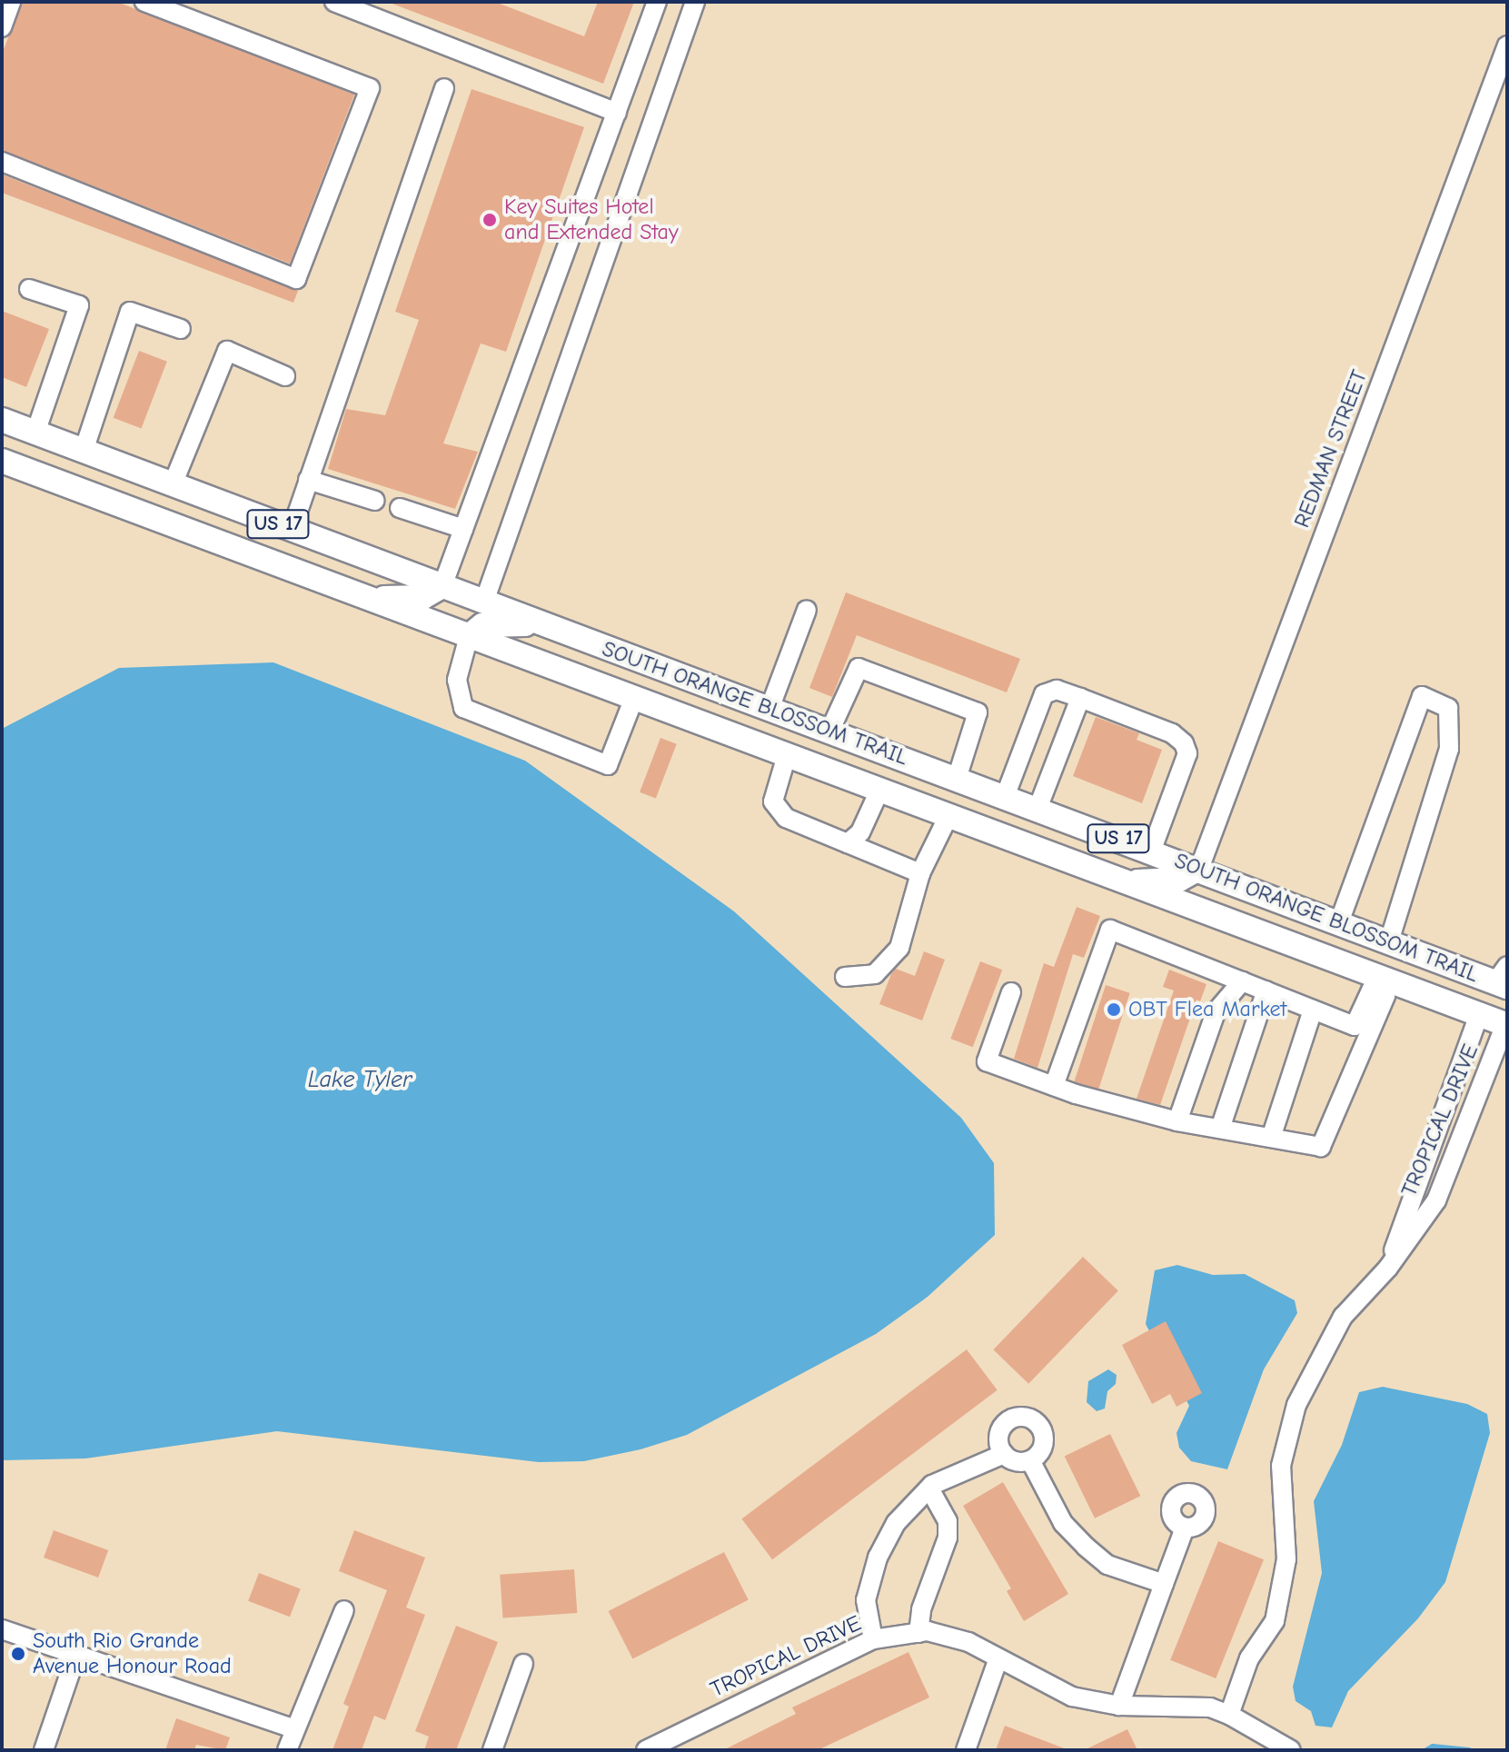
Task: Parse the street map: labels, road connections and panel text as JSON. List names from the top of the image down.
{
  "streets": {
    "main road": ["US 17", "SOUTH ORANGE BLOSSOM TRAIL"],
    "street": ["REDMAN STREET", "TROPICAL DRIVE"]
  },
  "crossings": [
    ["REDMAN STREET", "SOUTH ORANGE BLOSSOM TRAIL"],
    ["SOUTH ORANGE BLOSSOM TRAIL", "TROPICAL DRIVE"]
  ],
  "water": ["Lake Tyler"],
  "places": ["Key Suites Hotel and Extended Stay", "OBT Flea Market", "South Rio Grande Avenue Honour Road"]
}
